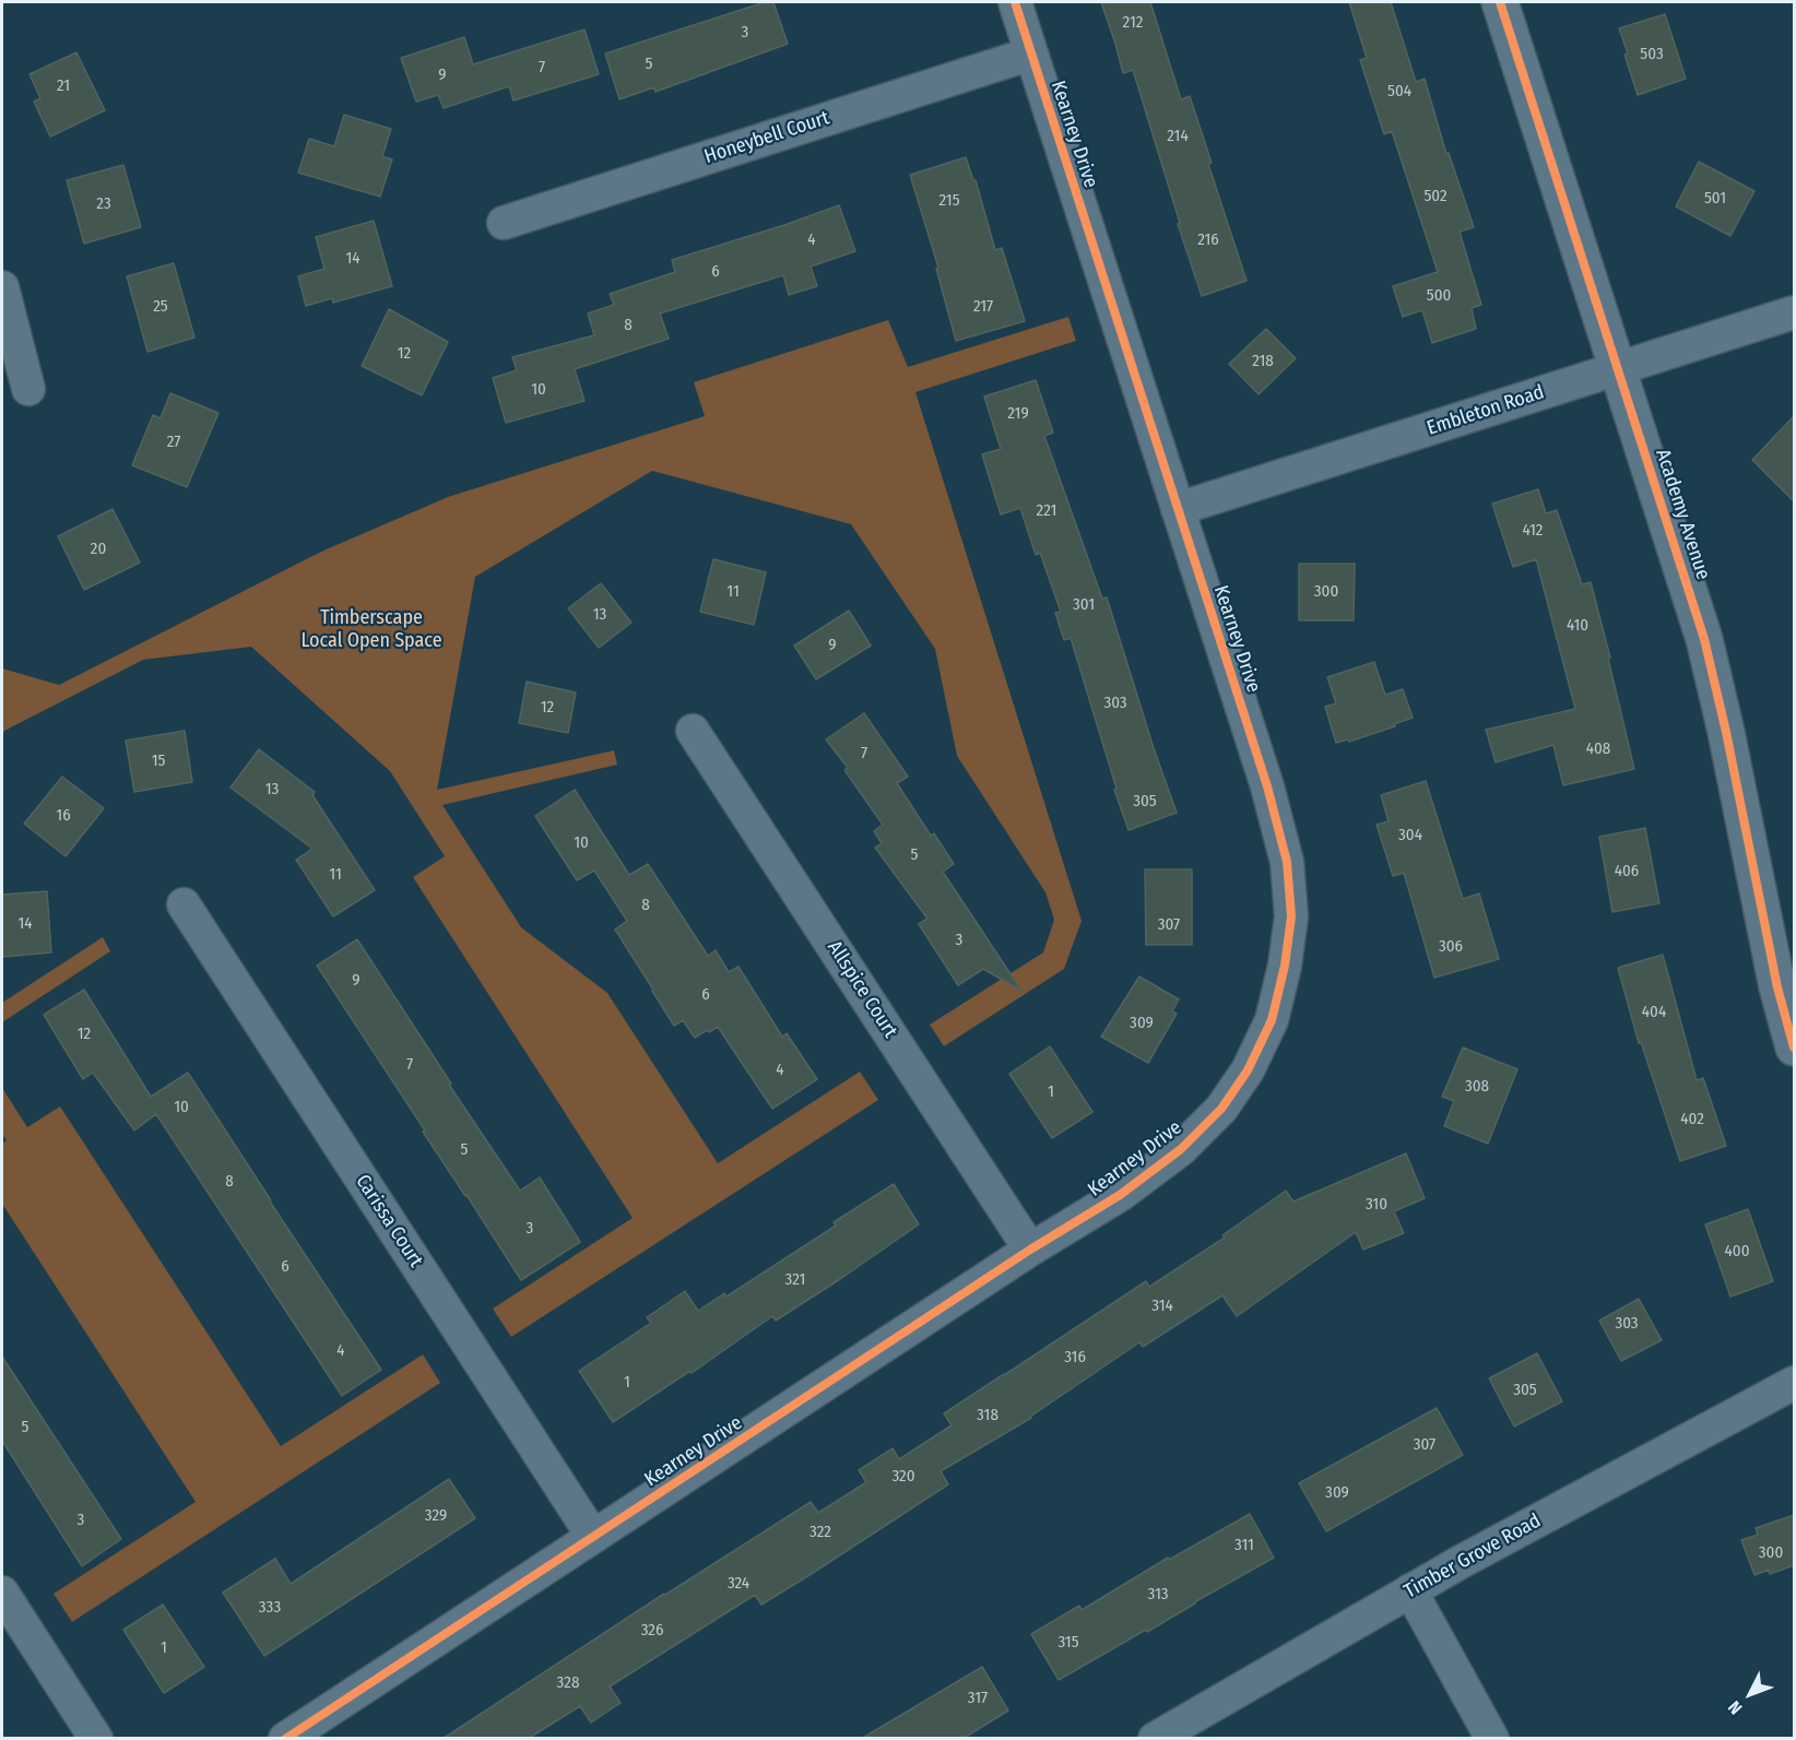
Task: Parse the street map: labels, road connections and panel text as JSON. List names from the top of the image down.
{
  "streets": {
    "street": [
      "Kearney Drive",
      "Honeybell Court",
      "Embleton Road",
      "Academy Avenue",
      "Allspice Court",
      "Carissa Court",
      "Timber Grove Road"
    ]
  },
  "crossings": [
    ["Kearney Drive", "Honeybell Court"],
    ["Kearney Drive", "Embleton Road"],
    ["Kearney Drive", "Allspice Court"],
    ["Kearney Drive", "Carissa Court"],
    ["Embleton Road", "Academy Avenue"]
  ],
  "parks": ["Timberscape Local Open Space"],
  "house_numbers": [
    "212",
    "3",
    "503",
    "5",
    "7",
    "9",
    "21",
    "504",
    "214",
    "502",
    "501",
    "215",
    "23",
    "4",
    "216",
    "14",
    "6",
    "500",
    "25",
    "217",
    "8",
    "12",
    "218",
    "10",
    "219",
    "27",
    "221",
    "412",
    "20",
    "11",
    "300",
    "301",
    "13",
    "410",
    "9",
    "303",
    "12",
    "408",
    "7",
    "15",
    "13",
    "305",
    "16",
    "304",
    "10",
    "5",
    "406",
    "11",
    "8",
    "14",
    "307",
    "3",
    "306",
    "9",
    "6",
    "404",
    "309",
    "12",
    "7",
    "4",
    "308",
    "1",
    "10",
    "402",
    "5",
    "8",
    "310",
    "3",
    "400",
    "6",
    "321",
    "314",
    "303",
    "4",
    "316",
    "1",
    "305",
    "318",
    "5",
    "307",
    "320",
    "309",
    "329",
    "3",
    "322",
    "311",
    "300",
    "324",
    "313",
    "333",
    "326",
    "315",
    "1",
    "328",
    "317"
  ],
  "north": "bottom left"
}
